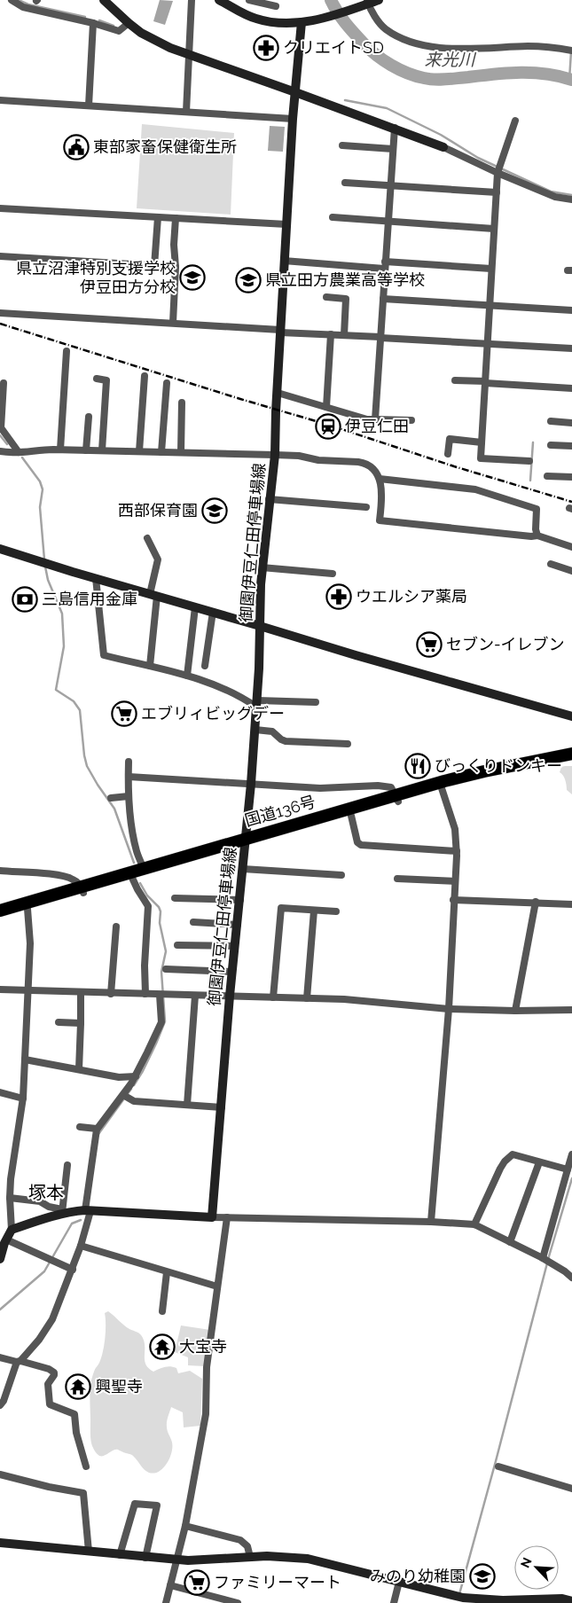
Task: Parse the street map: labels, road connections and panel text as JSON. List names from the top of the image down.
{
  "streets": {
    "highway": ["国道136号"],
    "street": ["御園伊豆仁田停車場線"]
  },
  "crossings": [
    ["御園伊豆仁田停車場線", "国道136号"]
  ],
  "districts": ["塚本"],
  "water": ["来光川"],
  "places": {
    "pharmacy": ["クリエイトSD", "ウエルシア薬局"],
    "public building": ["東部家畜保健衛生所"],
    "school or university": [
      "県立沼津特別支援学校 伊豆田方分校",
      "県立田方農業高等学校",
      "西部保育園",
      "みのり幼稚園"
    ],
    "station": ["伊豆仁田"],
    "bank": ["三島信用金庫"],
    "supermarket": ["セブン-イレブン", "エブリィビッグデー", "ファミリーマート"],
    "restaurant": ["びっくりドンキー"],
    "temple": ["大宝寺", "興聖寺"]
  },
  "north": "top left"
}
